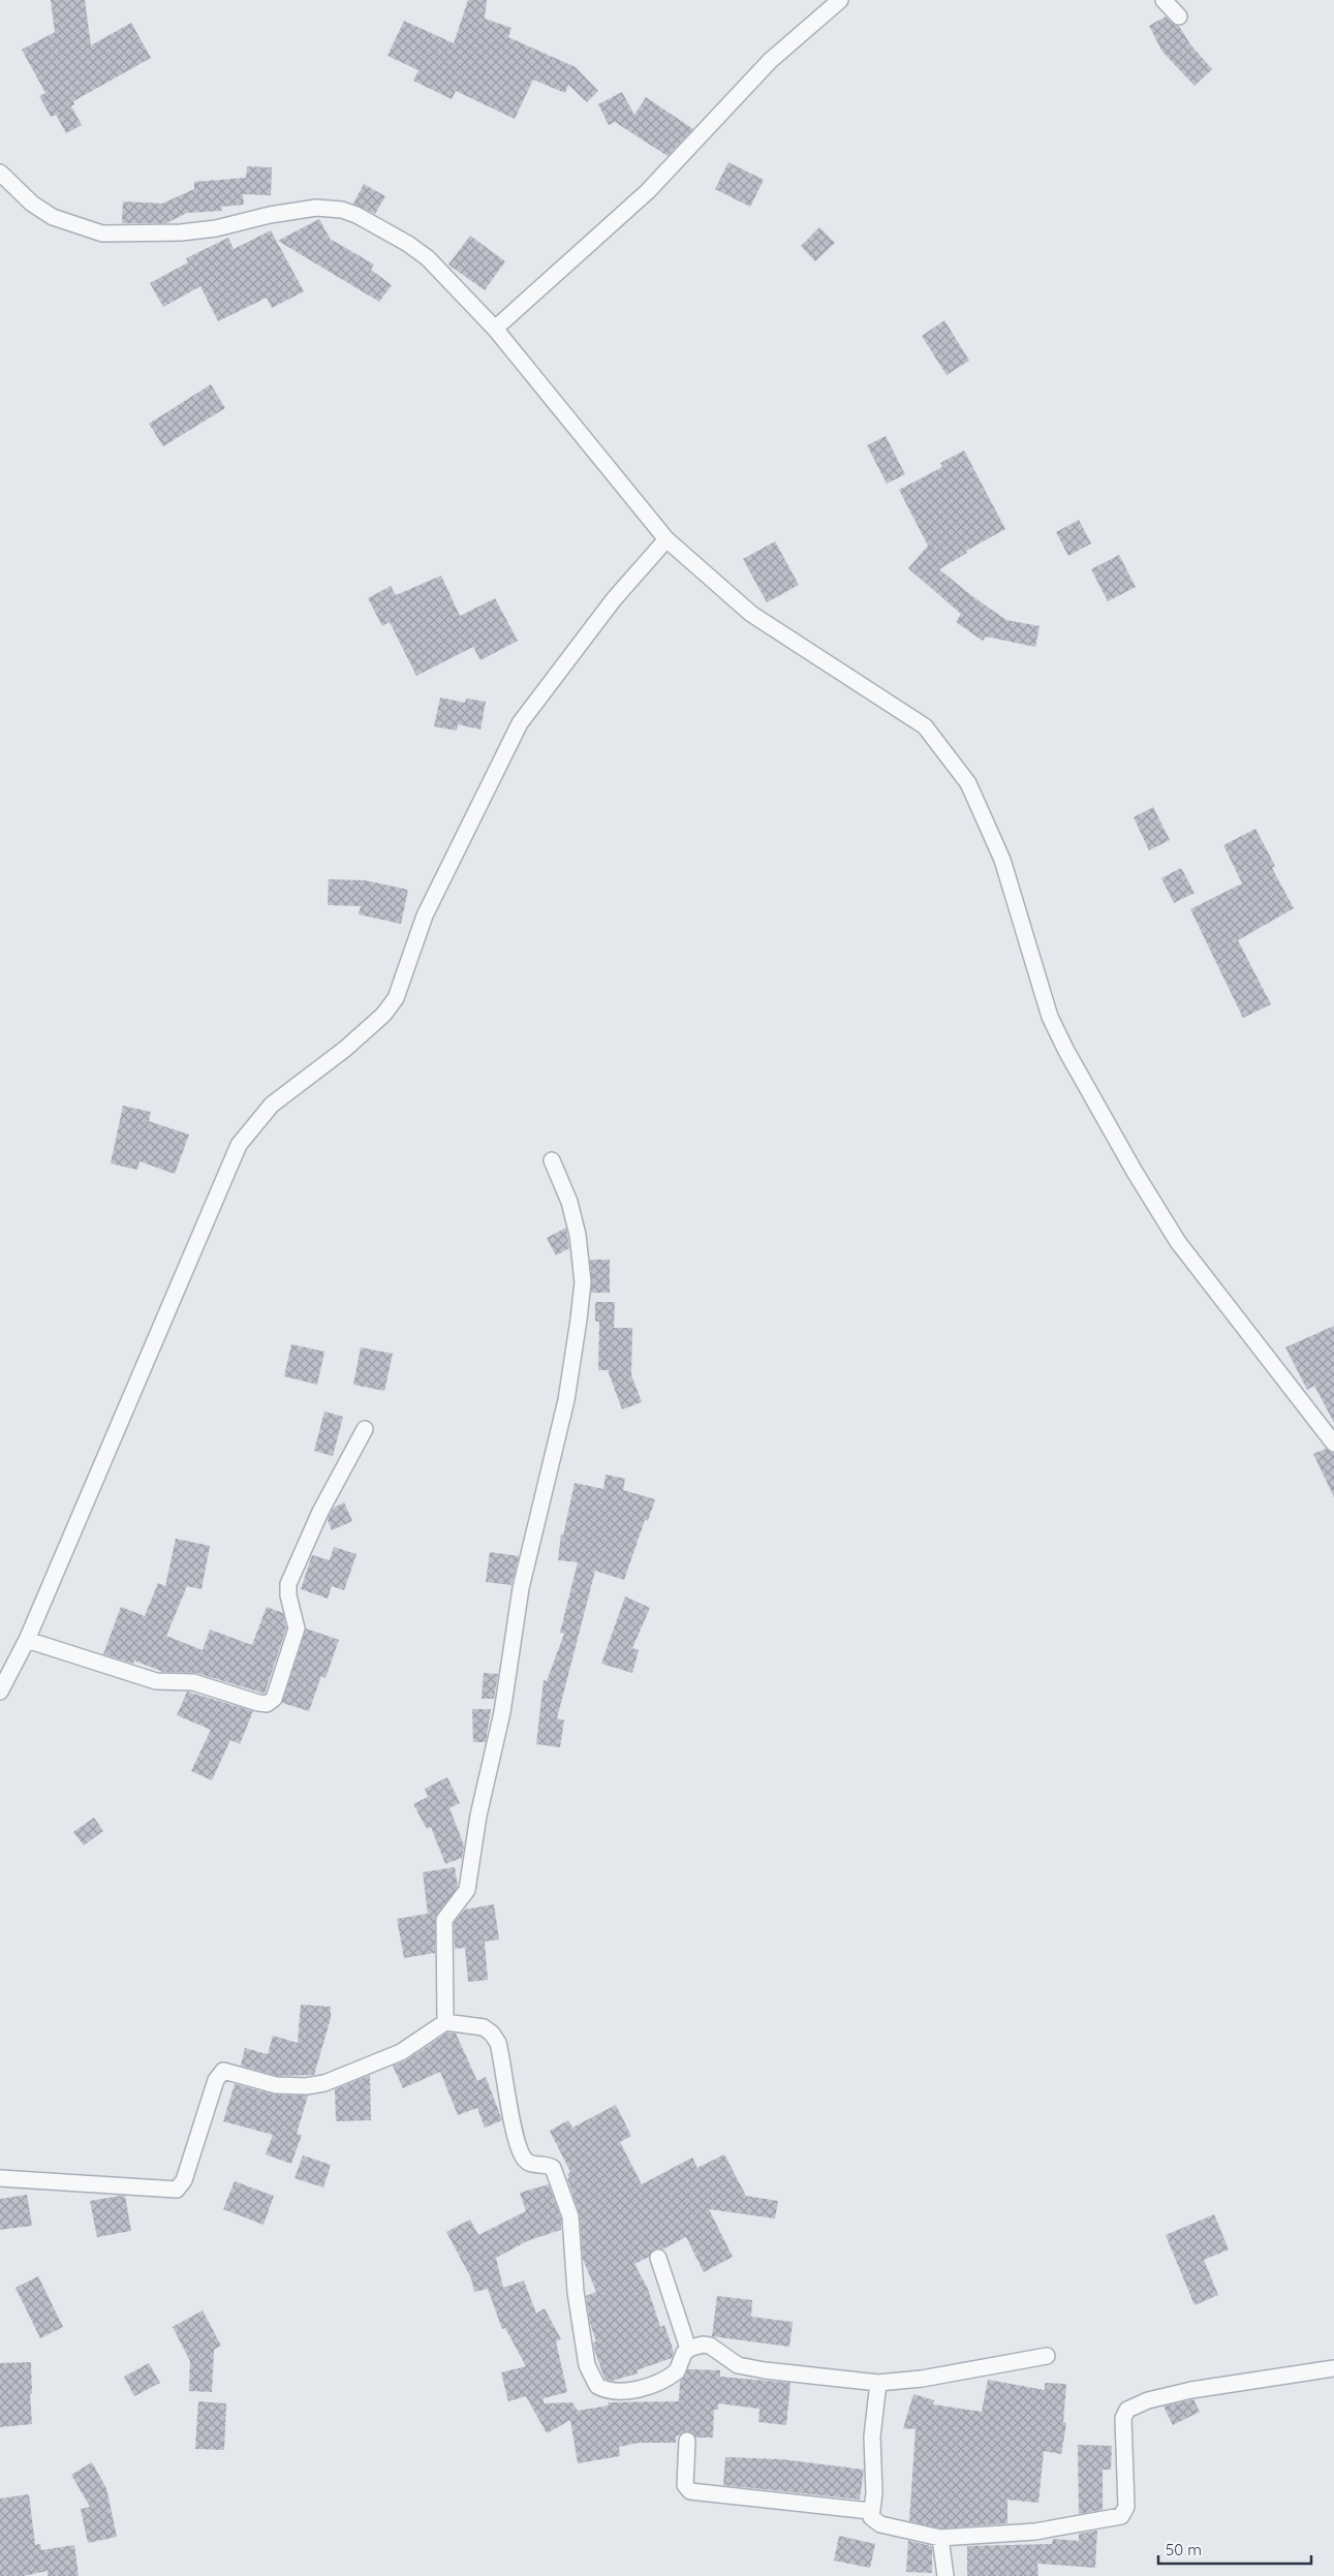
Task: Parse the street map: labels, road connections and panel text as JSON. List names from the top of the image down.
{
  "scale_bar": "50 m"
}
